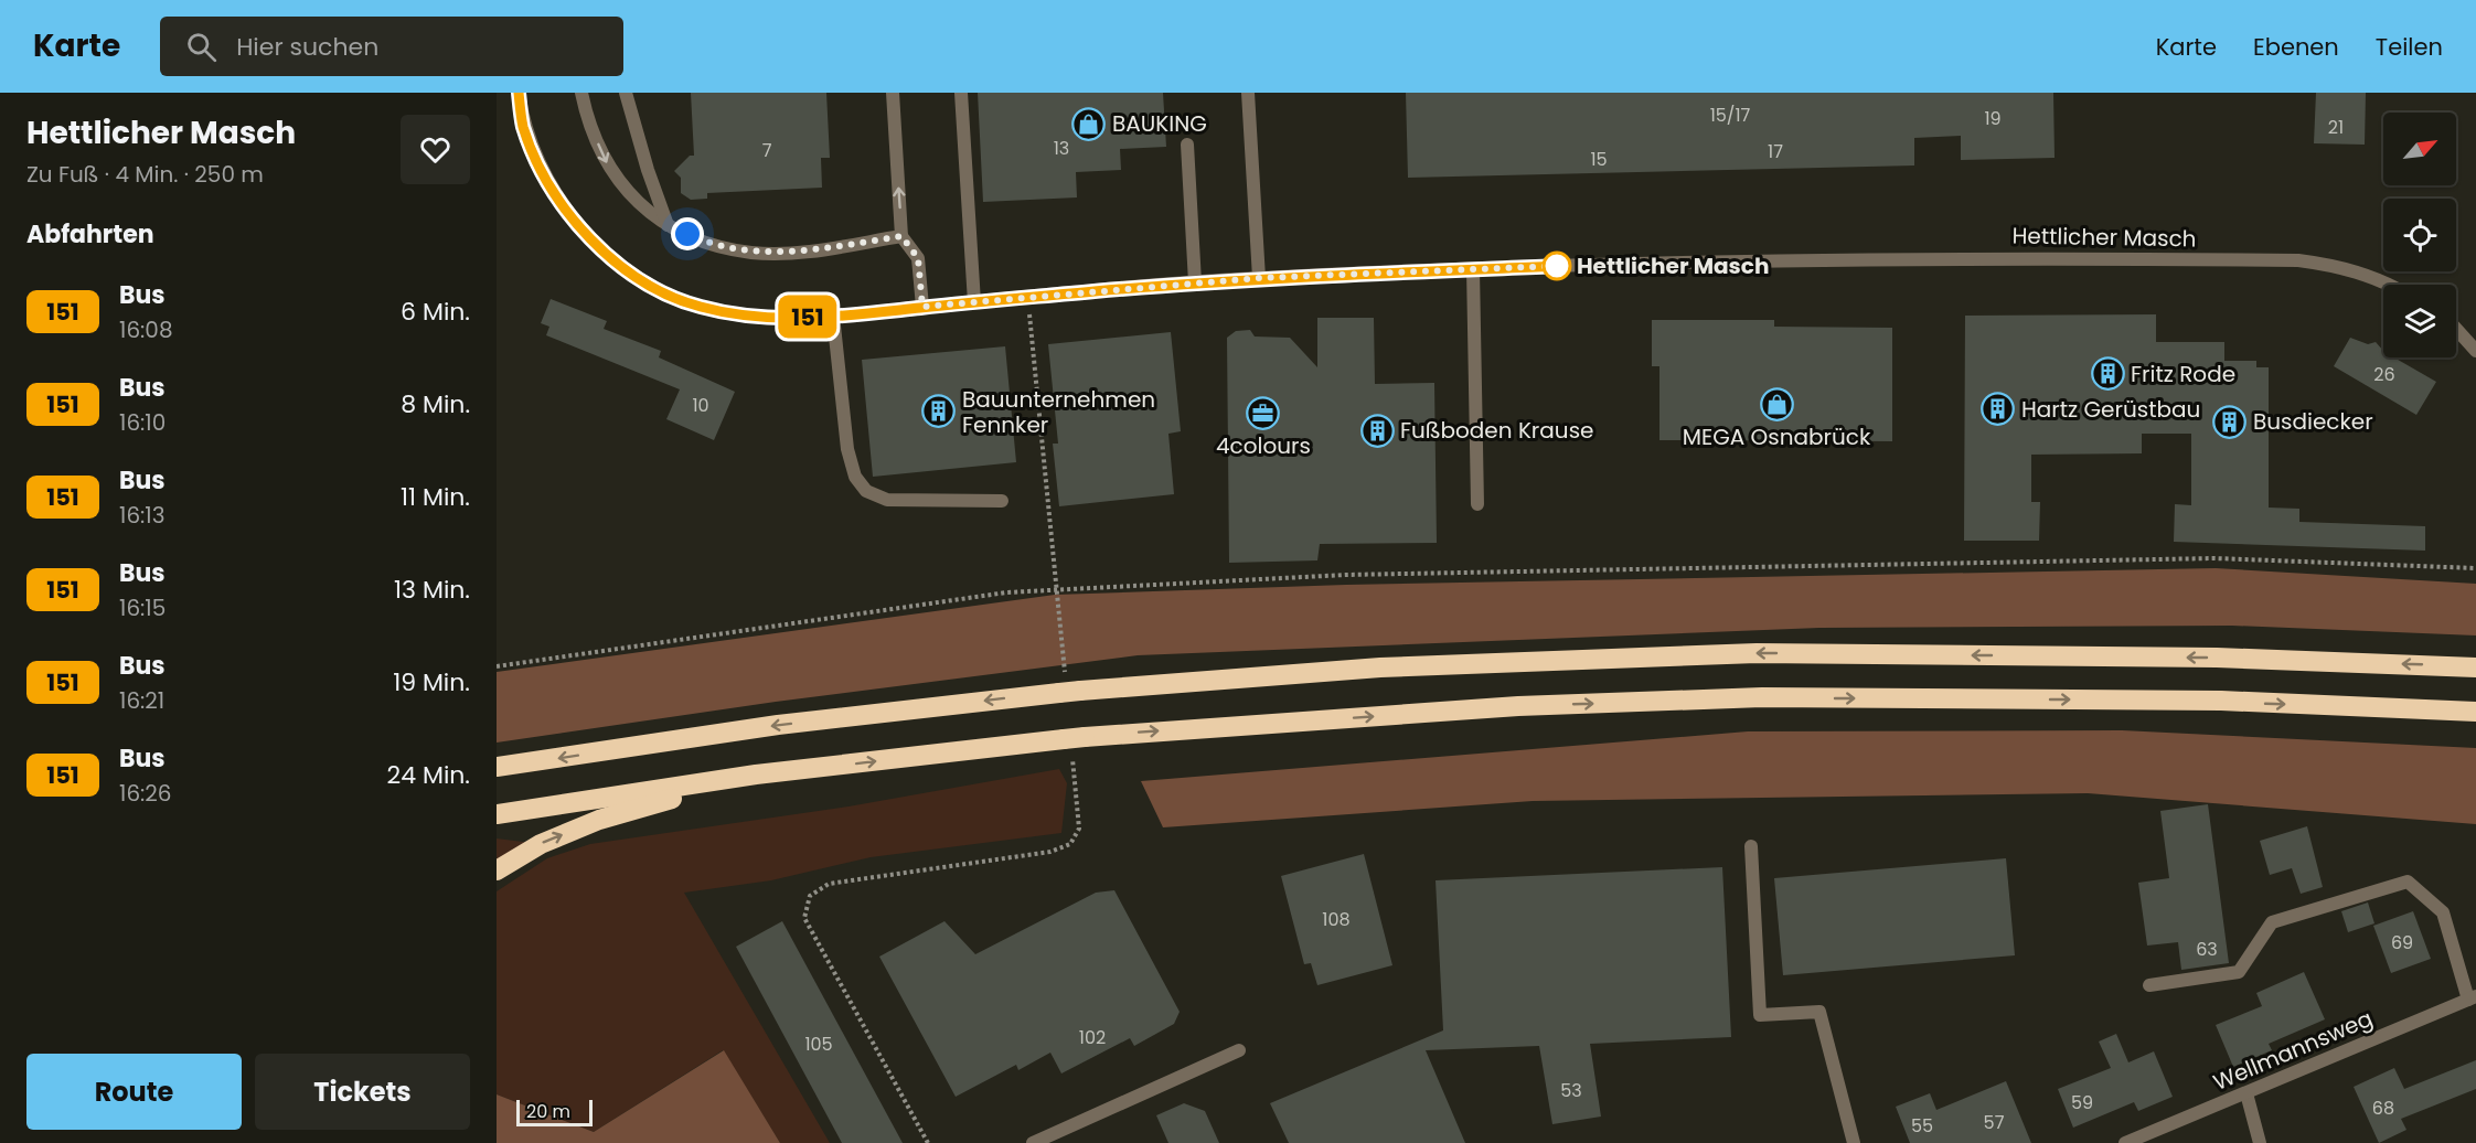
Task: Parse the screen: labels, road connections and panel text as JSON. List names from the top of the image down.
{
  "streets": {
    "street": ["Hettlicher Masch", "Wellmannsweg"]
  },
  "places": {
    "shop": ["BAUKING", "MEGA Osnabrück"],
    "other": ["Hettlicher Masch"],
    "building": [
      "Fritz Rode",
      "Hartz Gerüstbau",
      "Bauunternehmen Fennker",
      "Busdiecker",
      "Fußboden Krause"
    ],
    "office": ["4colours"]
  },
  "lines": ["bus line 151"],
  "house_numbers": [
    "15/17",
    "19",
    "21",
    "13",
    "7",
    "17",
    "15",
    "26",
    "10",
    "108",
    "69",
    "63",
    "102",
    "105",
    "53",
    "59",
    "68",
    "57",
    "55"
  ],
  "scale_bar": "20 m",
  "north": "top right",
  "page": {
    "header": "Karte",
    "search": "Hier suchen",
    "nav": ["Karte", "Ebenen", "Teilen"],
    "heading": [
      ["Hettlicher Masch", "Zu Fuß · 4 Min. · 250 m"],
      "Abfahrten"
    ],
    "on_map": "151",
    "list": [
      {
        "mark": "151",
        "name": "Bus",
        "note": "16:08",
        "value": "6 Min."
      },
      {
        "mark": "151",
        "name": "Bus",
        "note": "16:10",
        "value": "8 Min."
      },
      {
        "mark": "151",
        "name": "Bus",
        "note": "16:13",
        "value": "11 Min."
      },
      {
        "mark": "151",
        "name": "Bus",
        "note": "16:15",
        "value": "13 Min."
      },
      {
        "mark": "151",
        "name": "Bus",
        "note": "16:21",
        "value": "19 Min."
      },
      {
        "mark": "151",
        "name": "Bus",
        "note": "16:26",
        "value": "24 Min."
      }
    ],
    "buttons": ["Route", "Tickets"],
    "scale": "20 m"
  }
}
